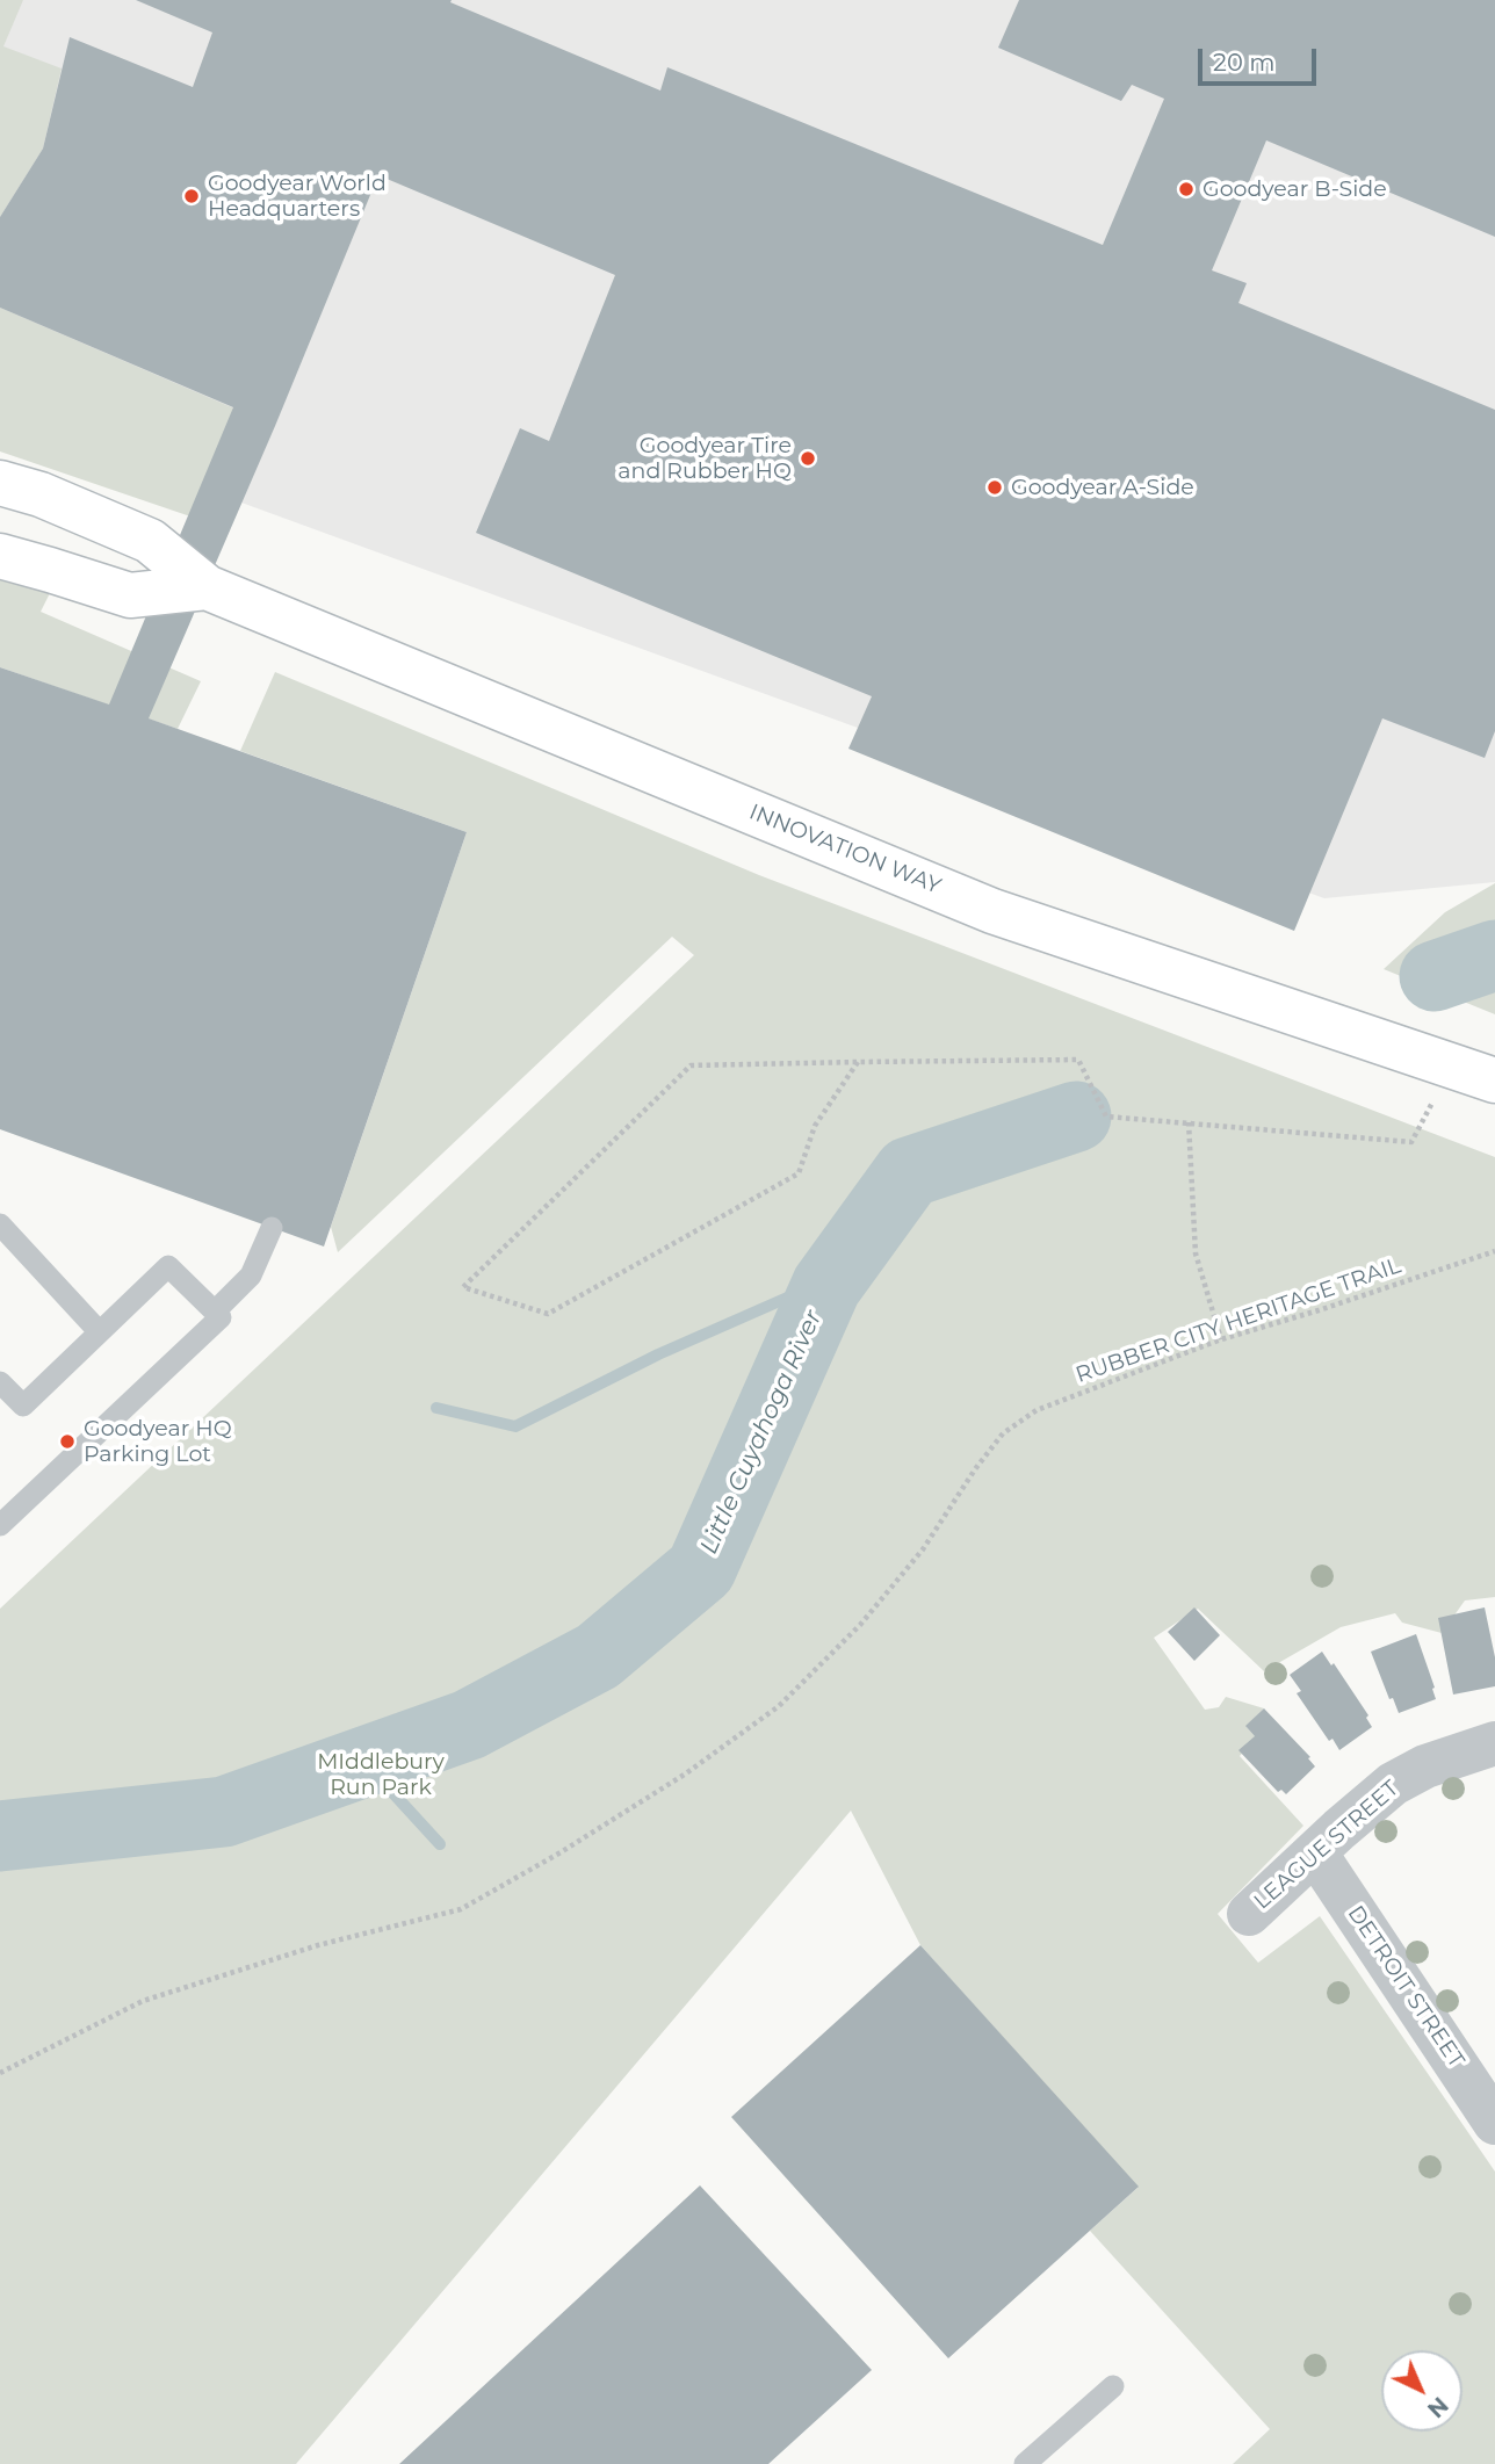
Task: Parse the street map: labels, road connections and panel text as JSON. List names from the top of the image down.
{
  "streets": {
    "main road": ["INNOVATION WAY"],
    "street": ["LEAGUE STREET", "DETROIT STREET"],
    "path": ["RUBBER CITY HERITAGE TRAIL"]
  },
  "crossings": [
    ["LEAGUE STREET", "DETROIT STREET"]
  ],
  "water": ["Little Cuyahoga River"],
  "parks": ["MIddlebury Run Park"],
  "places": [
    "Goodyear B-Side",
    "Goodyear World Headquarters",
    "Goodyear Tire and Rubber HQ",
    "Goodyear A-Side",
    "Goodyear HQ Parking Lot"
  ],
  "scale_bar": "20 m",
  "north": "bottom right"
}
